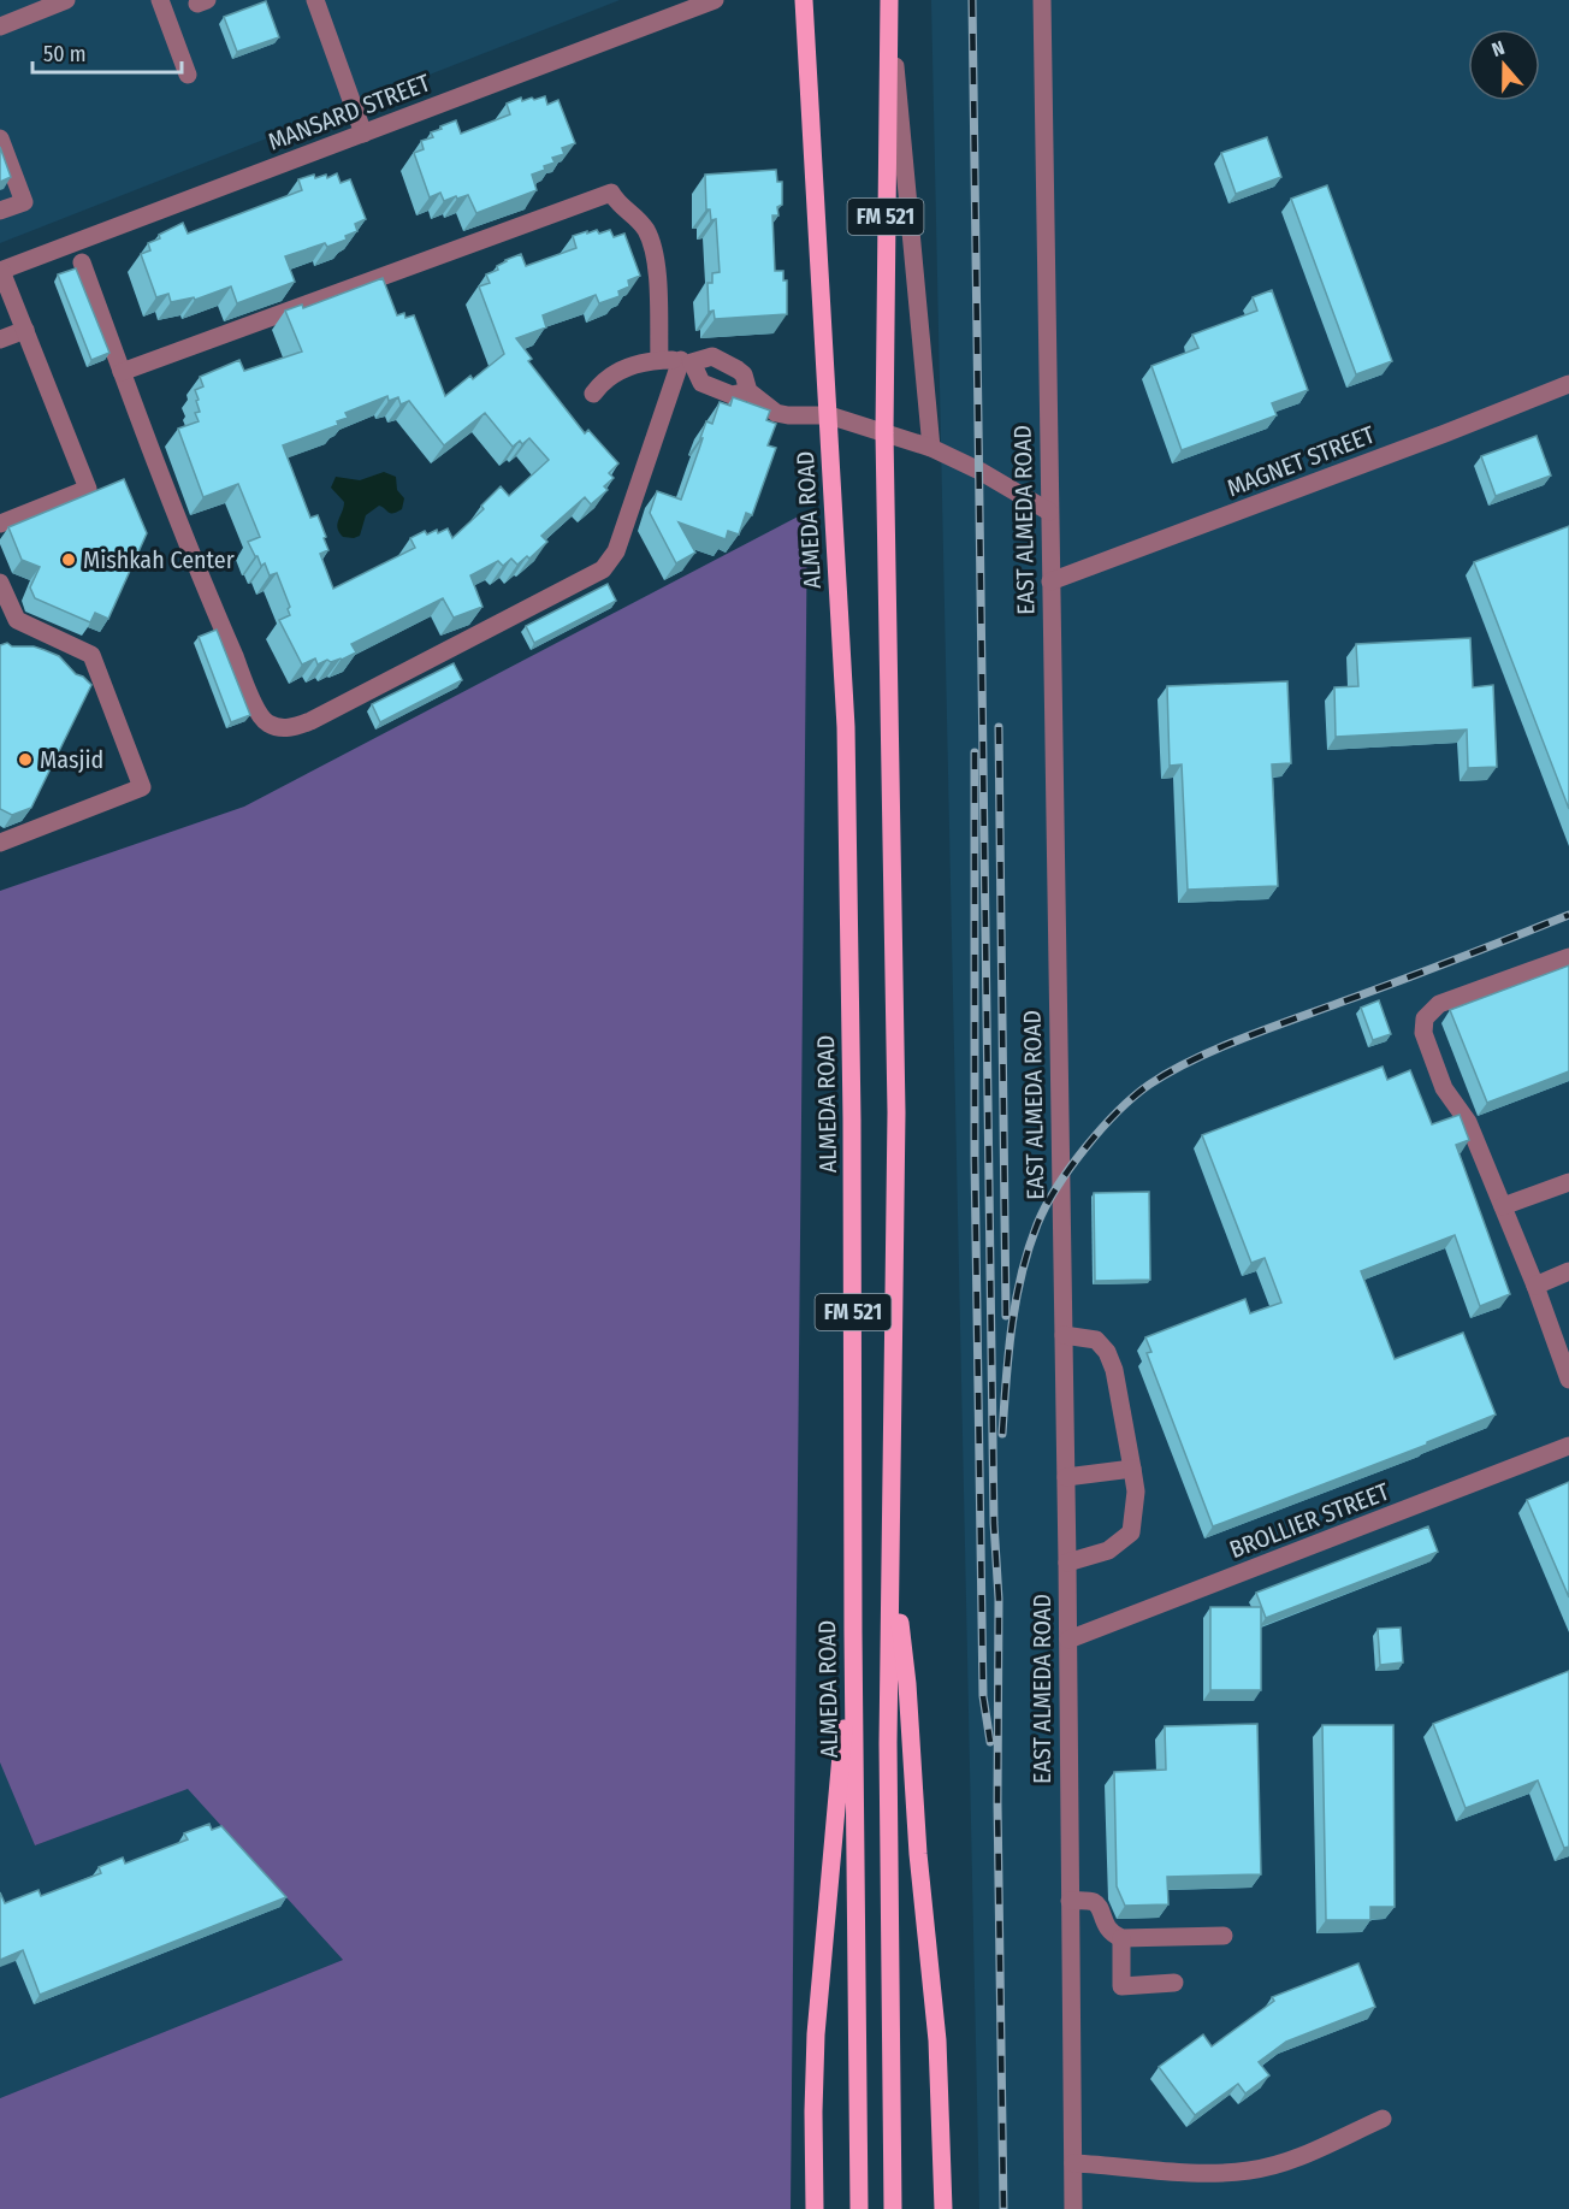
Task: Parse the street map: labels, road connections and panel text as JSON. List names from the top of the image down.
{
  "streets": {
    "main road": ["FM 521", "ALMEDA ROAD"],
    "street": [
      "MANSARD STREET",
      "MAGNET STREET",
      "EAST ALMEDA ROAD",
      "BROLLIER STREET"
    ]
  },
  "crossings": [
    ["MAGNET STREET", "EAST ALMEDA ROAD"],
    ["EAST ALMEDA ROAD", "BROLLIER STREET"]
  ],
  "places": ["Mishkah Center", "Masjid"],
  "scale_bar": "50 m",
  "north": "top"
}
